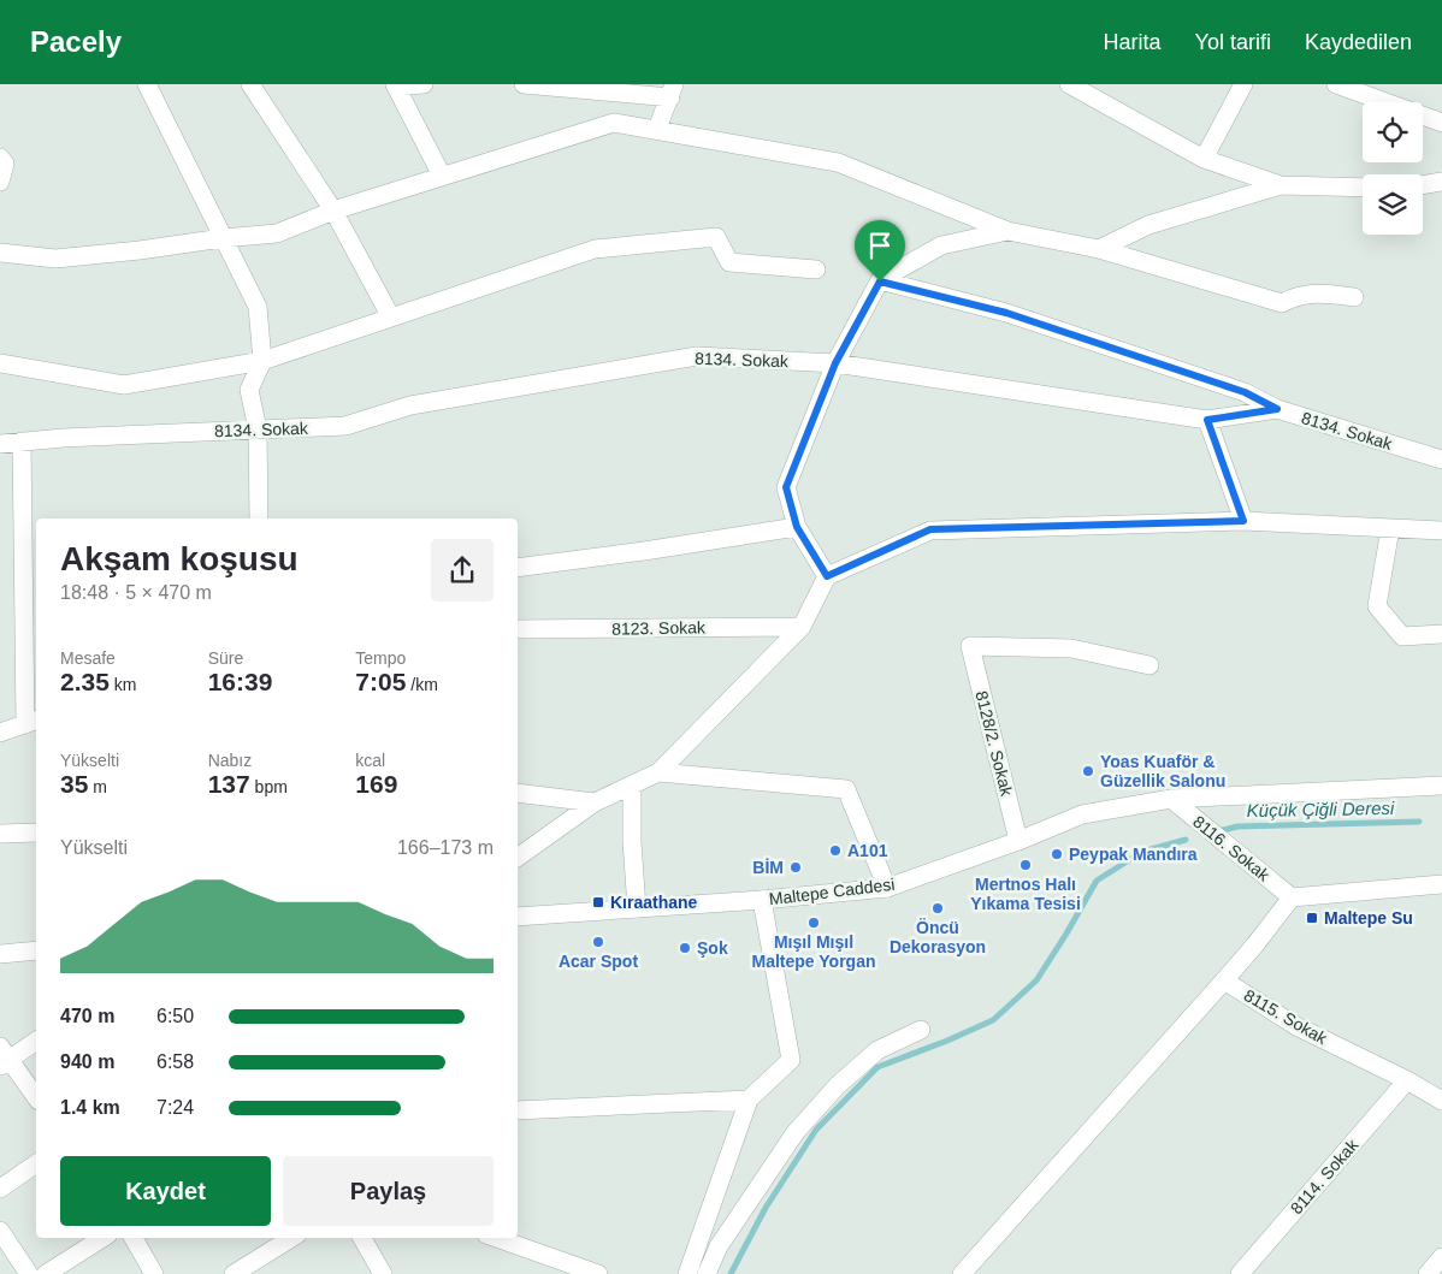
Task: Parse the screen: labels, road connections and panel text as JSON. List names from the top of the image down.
{
  "streets": {
    "street": [
      "8134. Sokak",
      "8123. Sokak",
      "8128/2. Sokak",
      "8116. Sokak",
      "Maltepe Caddesi",
      "8115. Sokak",
      "8114. Sokak"
    ]
  },
  "crossings": [
    ["8128/2. Sokak", "Maltepe Caddesi"],
    ["8116. Sokak", "Maltepe Caddesi"],
    ["8116. Sokak", "8115. Sokak"],
    ["8115. Sokak", "8114. Sokak"]
  ],
  "water": ["Küçük Çiğli Deresi"],
  "places": {
    "other": [
      "Yoas Kuaför & Güzellik Salonu",
      "A101",
      "Peypak Mandıra",
      "Mertnos Halı Yıkama Tesisi",
      "BİM",
      "Öncü Dekorasyon",
      "Mışıl Mışıl Maltepe Yorgan",
      "Acar Spot",
      "Şok"
    ],
    "transit": ["Kıraathane", "Maltepe Su"]
  },
  "page": {
    "header": "Pacely",
    "nav": ["Harita", "Yol tarifi", "Kaydedilen"],
    "heading": ["Akşam koşusu", "18:48 · 5 × 470 m"],
    "stats": [
      ["Mesafe", "2.35 km"],
      ["Süre", "16:39"],
      ["Tempo", "7:05 /km"],
      ["Yükselti", "35 m"],
      ["Nabız", "137 bpm"],
      ["kcal", "169"]
    ],
    "chart": ["Yükselti", "166–173 m"],
    "list": [
      {
        "name": "470 m",
        "note": "6:50"
      },
      {
        "name": "940 m",
        "note": "6:58"
      },
      {
        "name": "1.4 km",
        "note": "7:24"
      }
    ],
    "buttons": ["Kaydet", "Paylaş"]
  }
}
